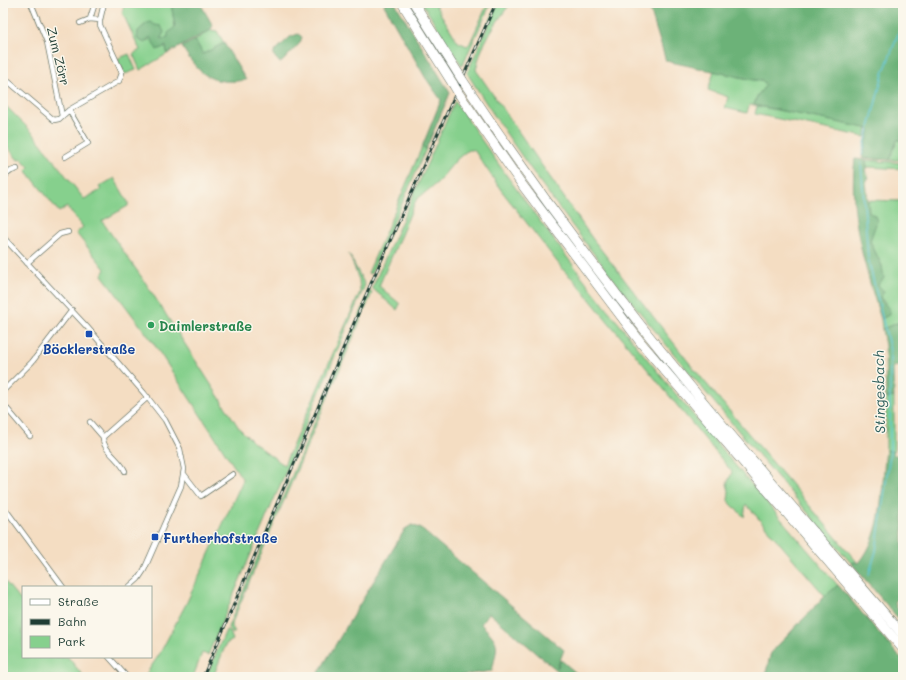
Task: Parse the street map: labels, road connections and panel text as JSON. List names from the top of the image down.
{
  "streets": {
    "street": ["Zum Zörr"]
  },
  "water": ["Stingesbach"],
  "places": {
    "other": ["Daimlerstraße"],
    "transit": ["Böcklerstraße", "Furtherhofstraße"]
  },
  "legend": ["Straße", "Bahn", "Park"]
}
